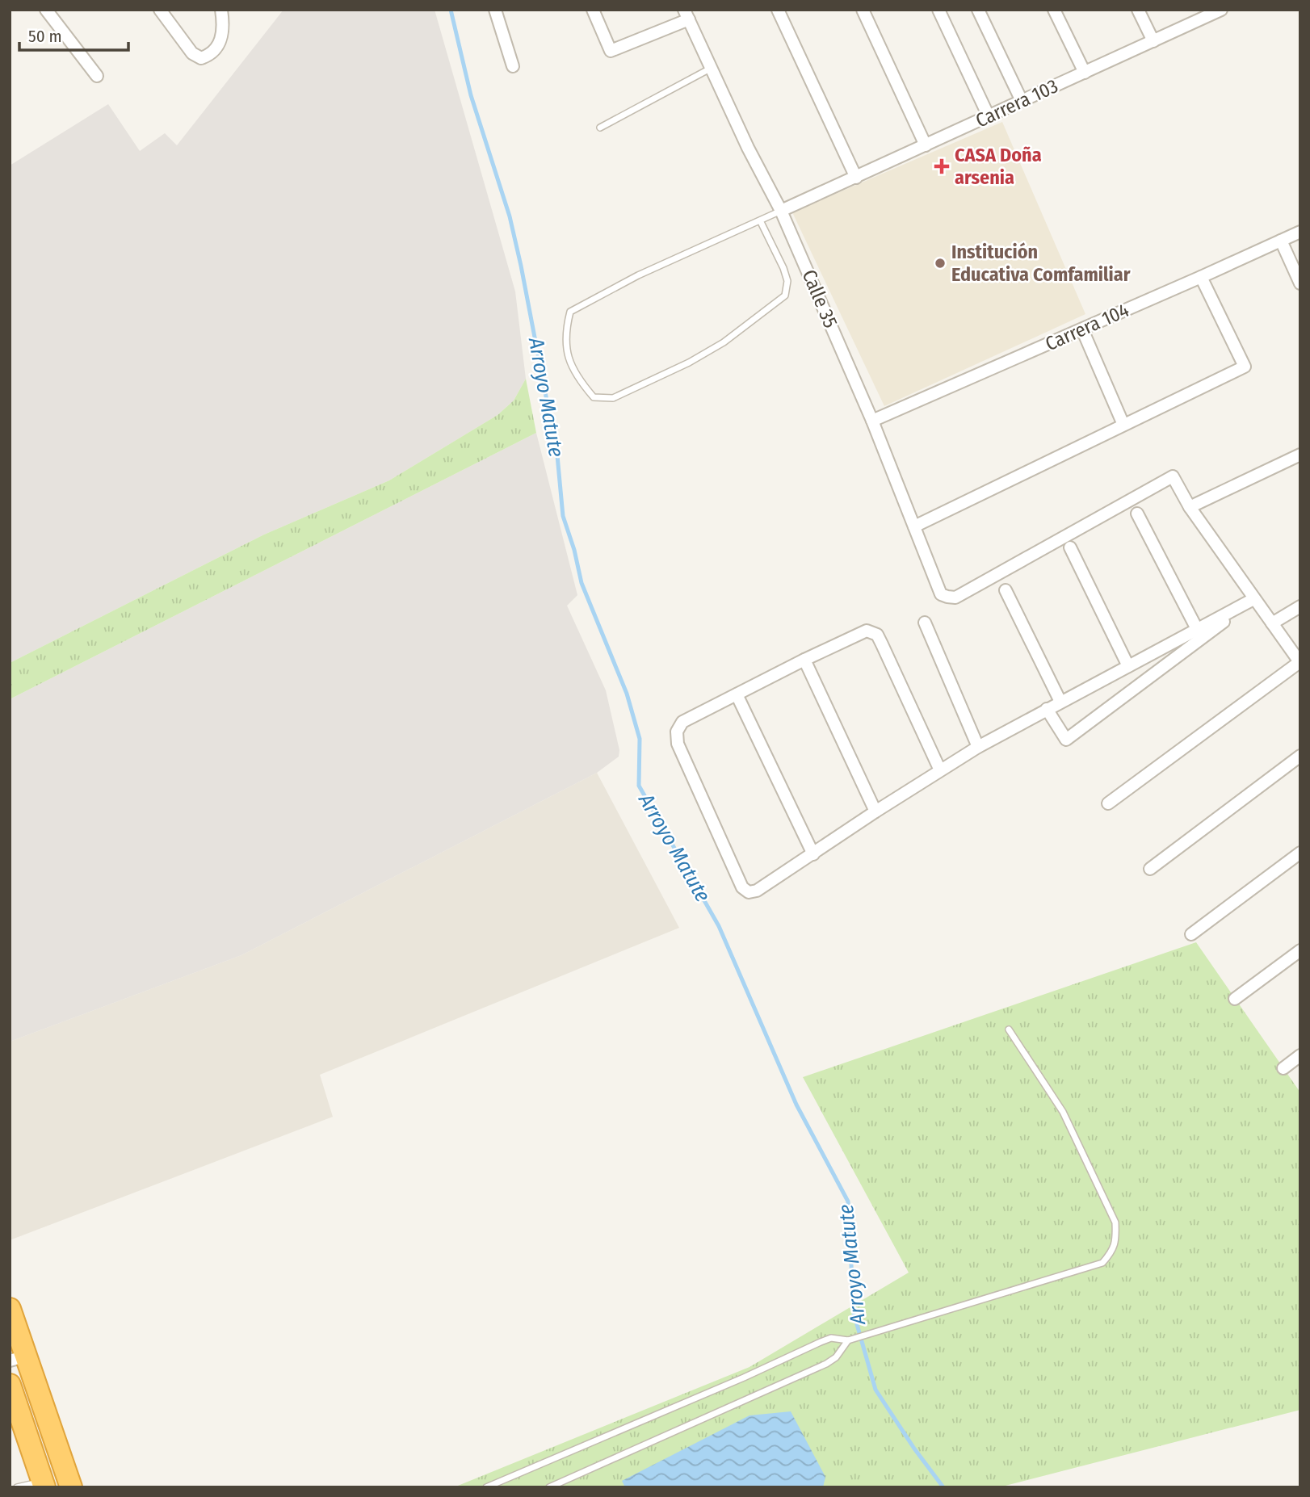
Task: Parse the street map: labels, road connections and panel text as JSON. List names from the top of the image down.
{
  "streets": {
    "street": ["Carrera 103", "Calle 35", "Carrera 104"]
  },
  "crossings": [
    ["Carrera 103", "Calle 35"],
    ["Calle 35", "Carrera 104"]
  ],
  "water": ["Arroyo Matute"],
  "places": {
    "health": ["CASA Doña arsenia"],
    "other": ["Institución Educativa Comfamiliar"]
  },
  "scale_bar": "50 m"
}
